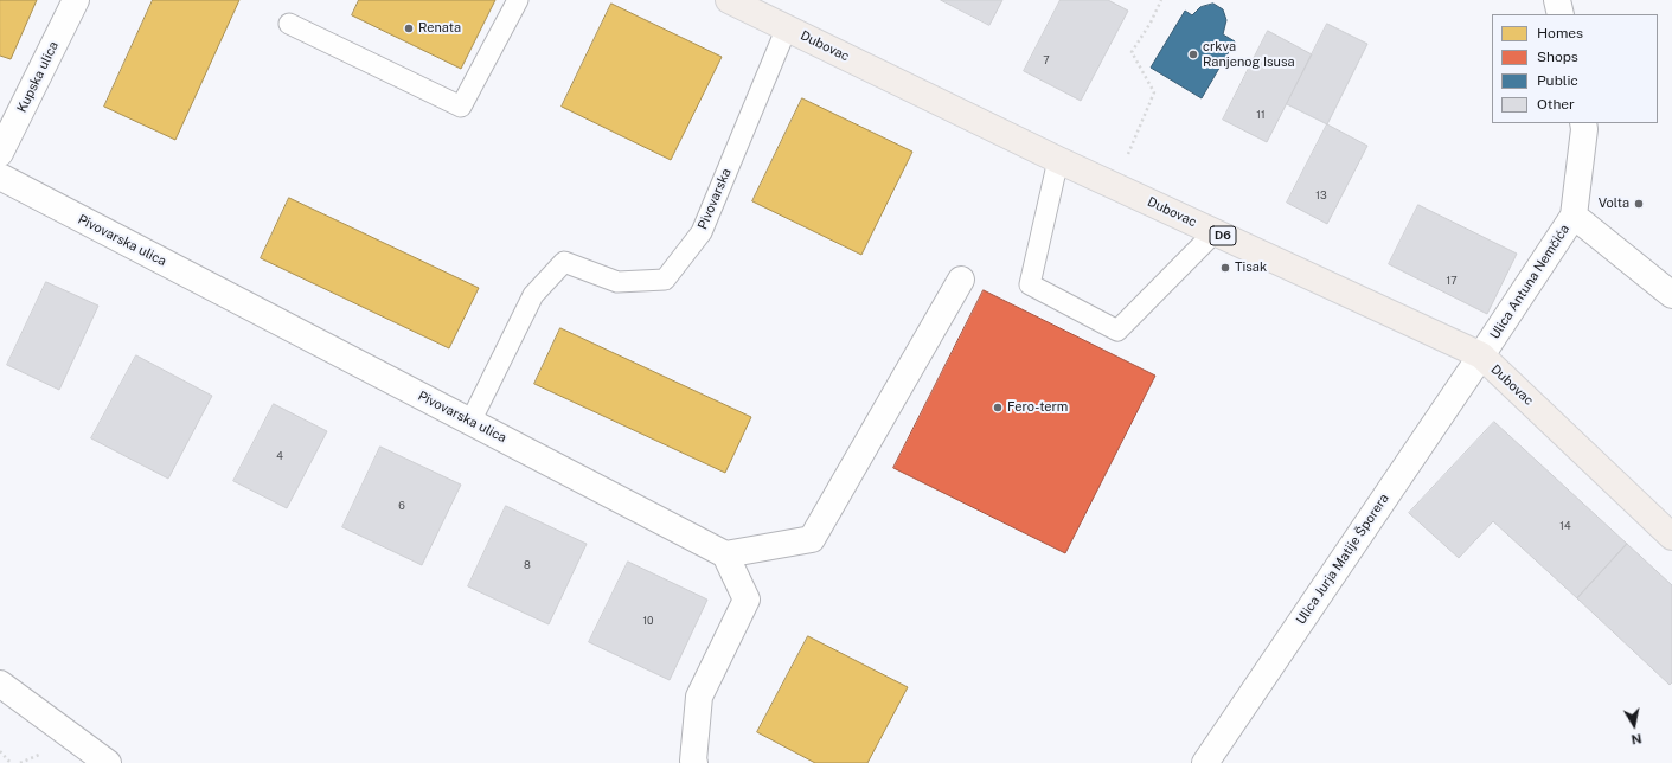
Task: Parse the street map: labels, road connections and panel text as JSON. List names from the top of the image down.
{
  "streets": {
    "main road": ["Dubovac", "D6"],
    "street": [
      "Kupska ulica",
      "Pivovarska ulica",
      "Ulica Antuna Nemčića",
      "Ulica Jurja Matije Šporera"
    ],
    "lane": ["Pivovarska"]
  },
  "crossings": [
    ["Dubovac", "Pivovarska"],
    ["Dubovac", "Ulica Antuna Nemčića"],
    ["Dubovac", "Ulica Jurja Matije Šporera"],
    ["Pivovarska", "Pivovarska ulica"],
    ["Ulica Antuna Nemčića", "Ulica Jurja Matije Šporera"]
  ],
  "places": [
    "Renata",
    "crkva Ranjenog Isusa",
    "Volta",
    "Tisak",
    "Fero-term"
  ],
  "house_numbers": [
    "7",
    "11",
    "13",
    "17",
    "4",
    "6",
    "14",
    "8",
    "10"
  ],
  "legend": [
    "Homes",
    "Shops",
    "Public",
    "Other"
  ],
  "north": "bottom"
}
